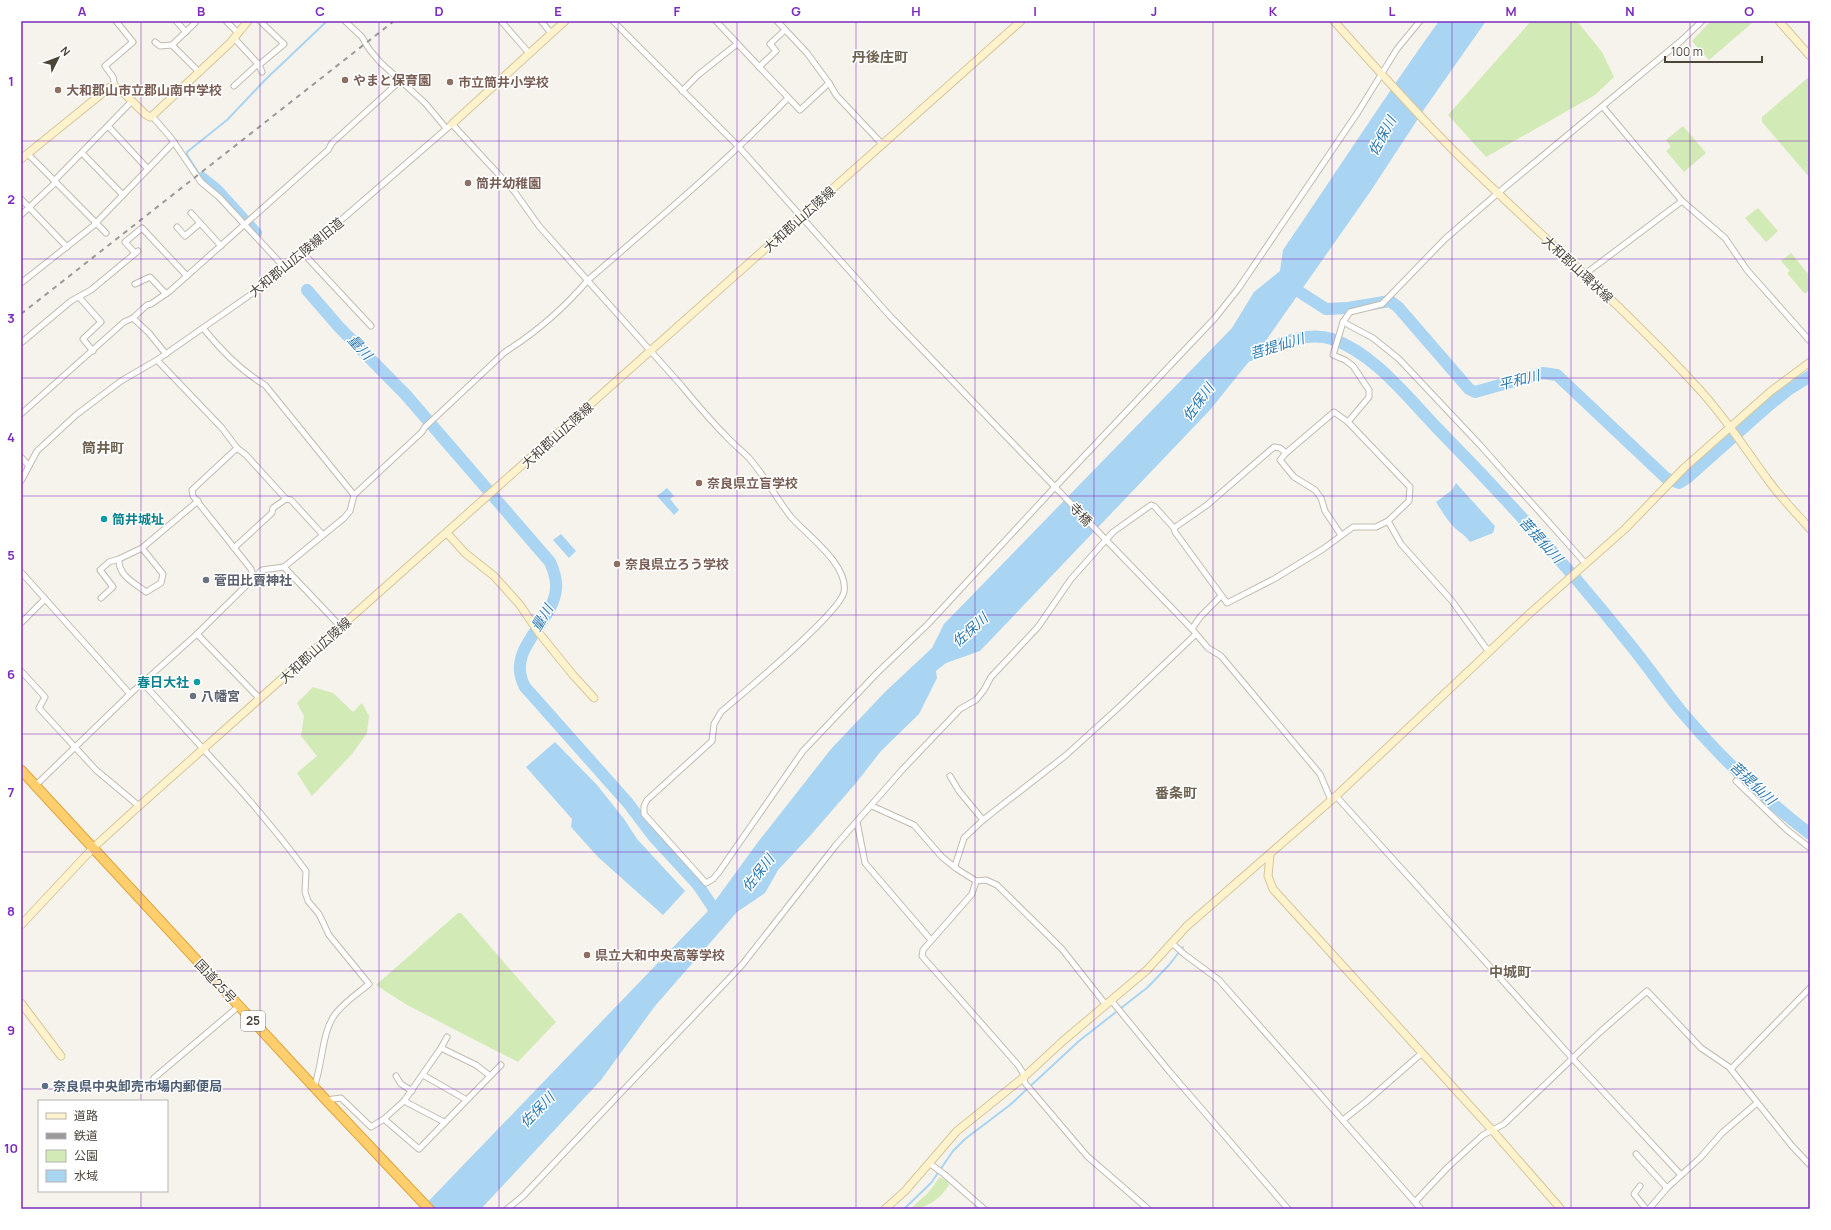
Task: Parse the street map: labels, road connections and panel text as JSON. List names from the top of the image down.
{
  "streets": {
    "highway": ["国道25号", "25"],
    "street": [
      "大和郡山広陵線",
      "大和郡山広陵線旧道",
      "大和郡山環状線",
      "寺橋"
    ]
  },
  "crossings": [
    ["大和郡山広陵線", "寺橋"],
    ["大和郡山広陵線", "国道25号"]
  ],
  "districts": [
    "丹後庄町",
    "筒井町",
    "番条町",
    "中城町"
  ],
  "water": [
    "佐保川",
    "菩提仙川",
    "量川",
    "平和川"
  ],
  "places": [
    "やまと保育園",
    "市立筒井小学校",
    "大和郡山市立郡山南中学校",
    "筒井幼稚園",
    "奈良県立盲学校",
    "筒井城址",
    "奈良県立ろう学校",
    "菅田比賣神社",
    "春日大社",
    "八幡宮",
    "県立大和中央高等学校",
    "奈良県中央卸売市場内郵便局"
  ],
  "legend": [
    "道路",
    "鉄道",
    "公園",
    "水域"
  ],
  "scale_bar": "100 m",
  "north": "top right",
  "grid": {
    "columns": [
      "A",
      "B",
      "C",
      "D",
      "E",
      "F",
      "G",
      "H",
      "I",
      "J",
      "K",
      "L",
      "M",
      "N",
      "O"
    ],
    "rows": [
      "1",
      "2",
      "3",
      "4",
      "5",
      "6",
      "7",
      "8",
      "9",
      "10"
    ]
  }
}
